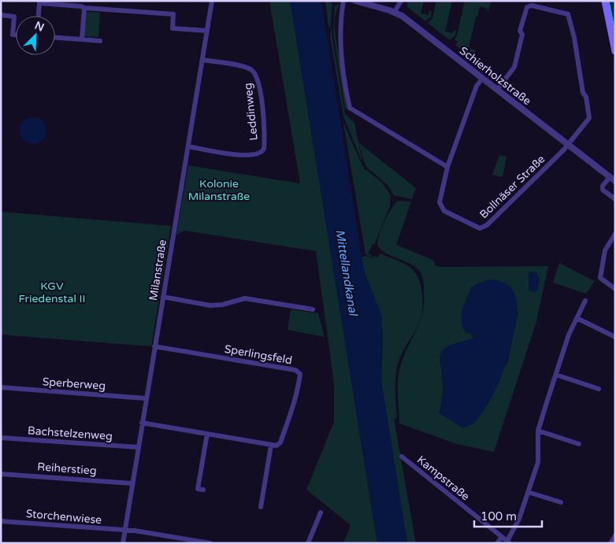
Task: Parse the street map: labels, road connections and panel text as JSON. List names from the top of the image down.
{
  "streets": {
    "street": [
      "Schierholzstraße",
      "Leddinweg",
      "Bollnäser Straße",
      "Milanstraße",
      "Sperlingsfeld",
      "Sperberweg",
      "Bachstelzenweg",
      "Reiherstieg",
      "Kampstraße",
      "Storchenwiese"
    ]
  },
  "crossings": [
    ["Schierholzstraße", "Bollnäser Straße"],
    ["Leddinweg", "Milanstraße"],
    ["Milanstraße", "Sperlingsfeld"],
    ["Milanstraße", "Sperberweg"],
    ["Milanstraße", "Bachstelzenweg"],
    ["Milanstraße", "Reiherstieg"],
    ["Milanstraße", "Storchenwiese"]
  ],
  "water": ["Mittellandkanal"],
  "parks": ["Kolonie Milanstraße", "KGV Friedenstal II"],
  "scale_bar": "100 m",
  "north": "top right"
}
